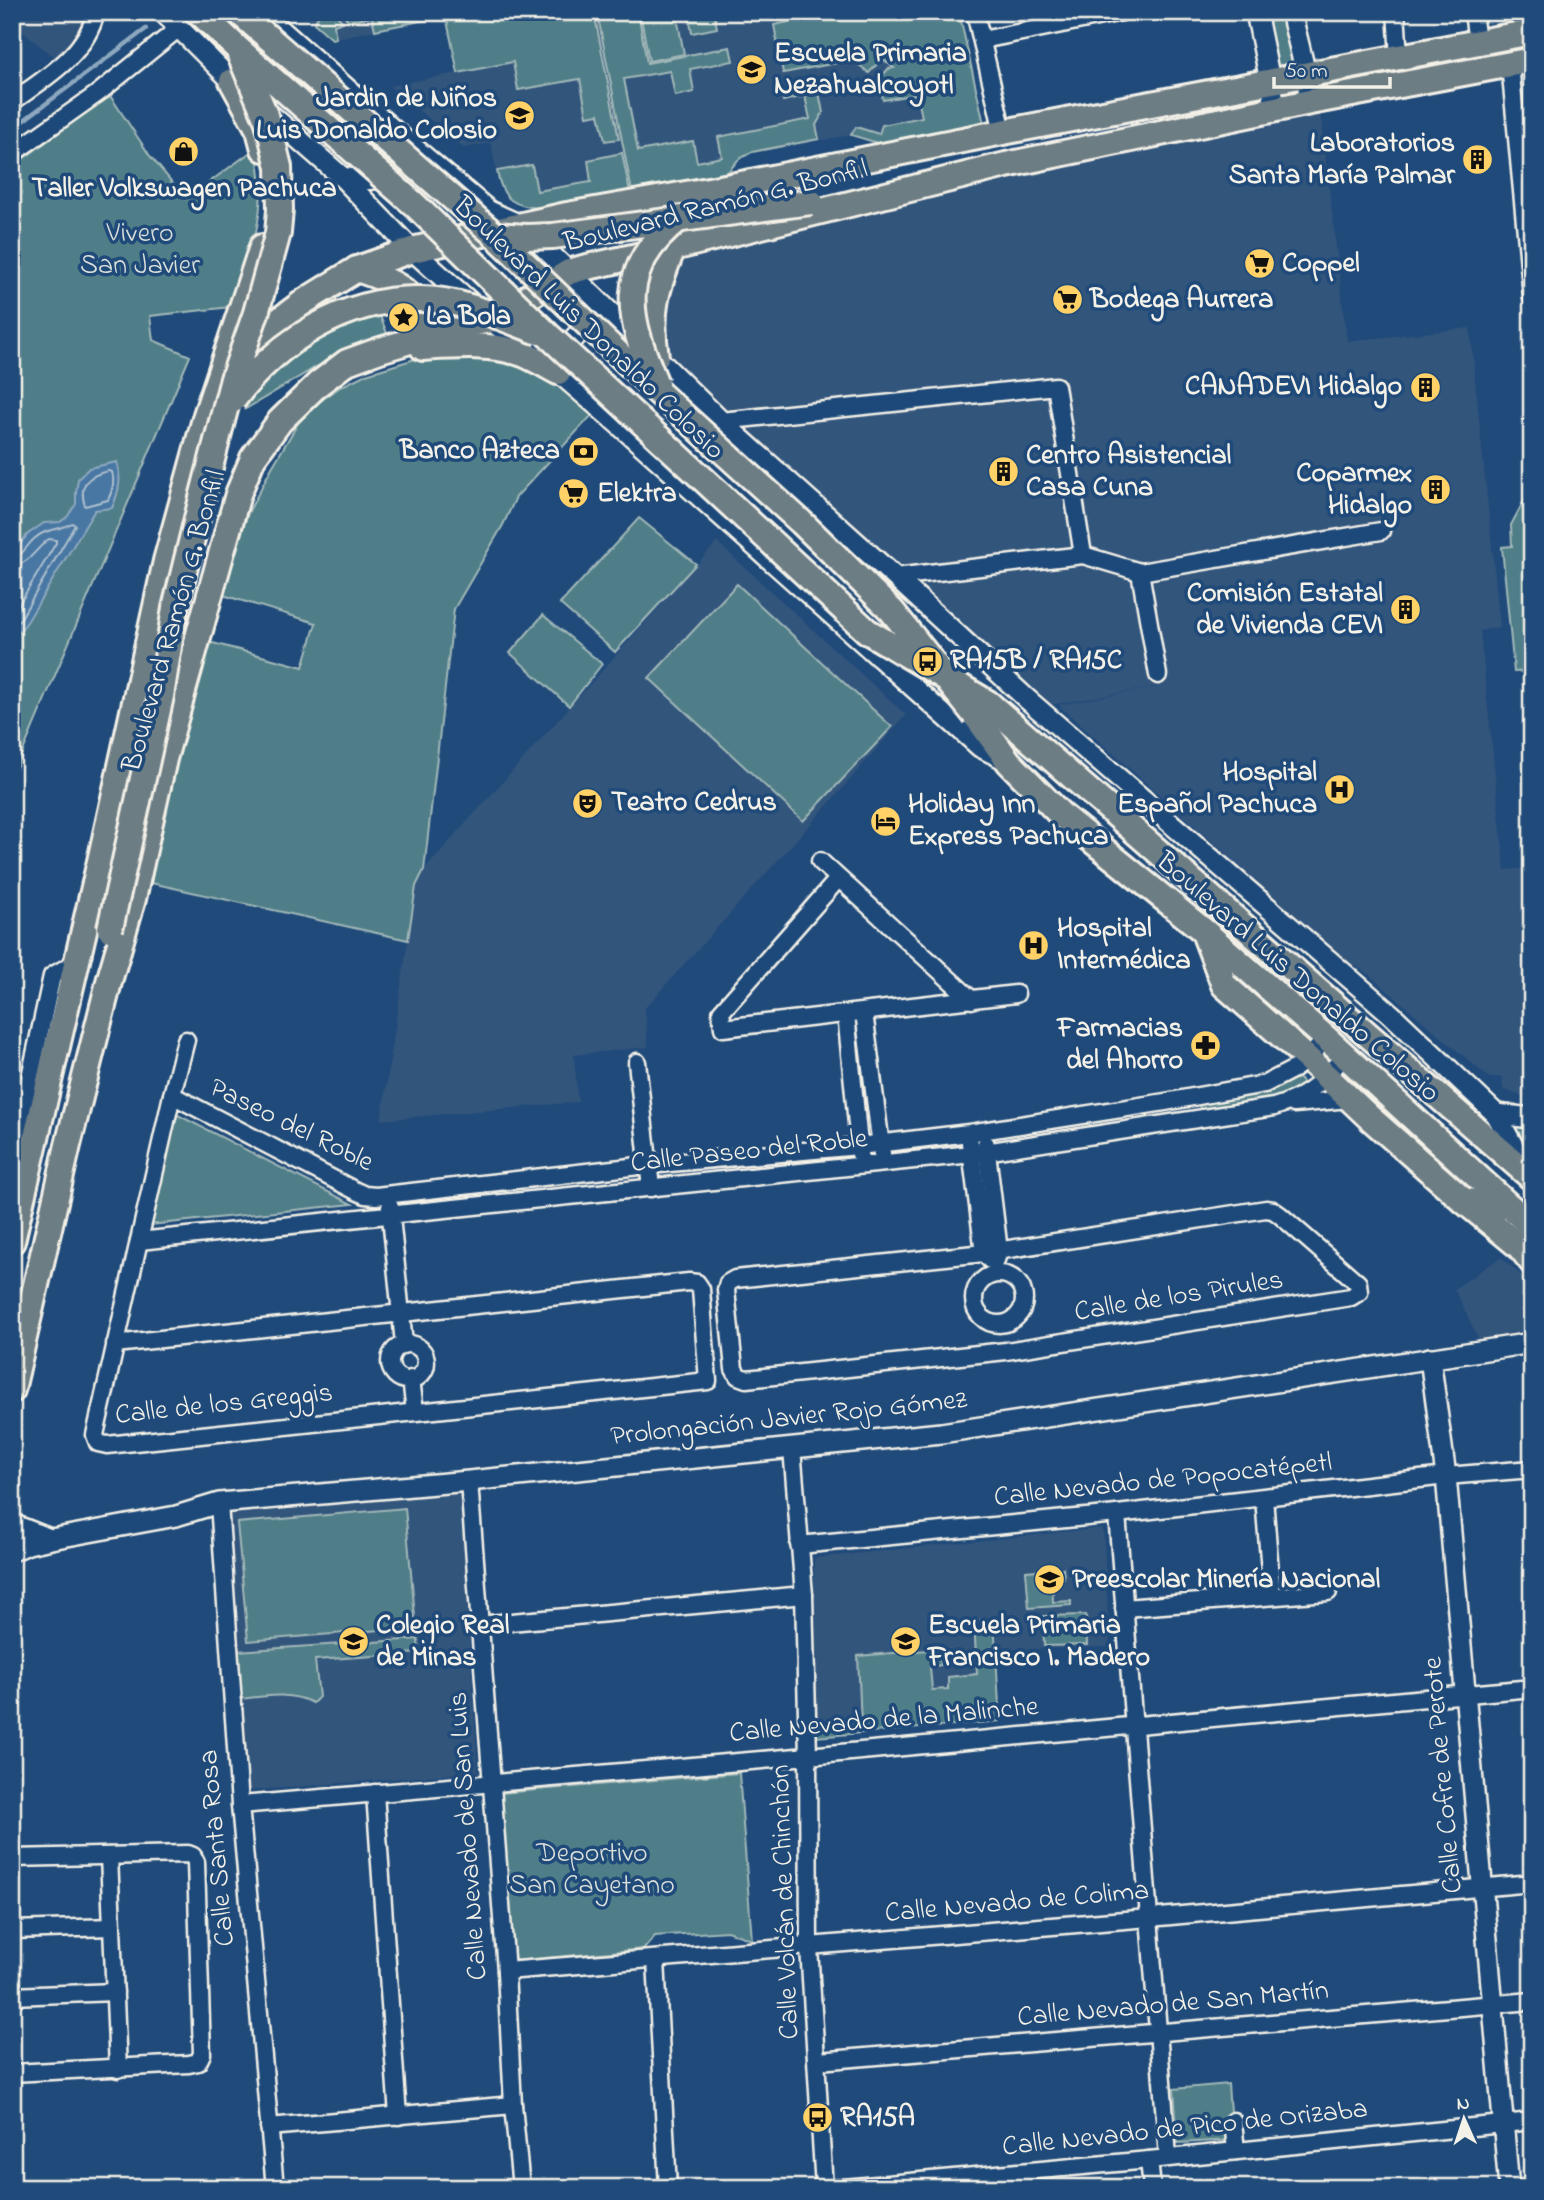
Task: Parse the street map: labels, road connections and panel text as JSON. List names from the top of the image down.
{
  "streets": {
    "main road": ["Boulevard Ramón G. Bonfil", "Boulevard Luis Donaldo Colosio"],
    "street": [
      "Paseo del Roble",
      "Calle Paseo del Roble",
      "Calle de los Pirules",
      "Calle de los Greggis",
      "Prolongación Javier Rojo Gómez",
      "Calle Nevado de Popocatépetl",
      "Calle Nevado de la Malinche",
      "Calle Cofre de Perote",
      "Calle Nevado de San Luis",
      "Calle Santa Rosa",
      "Calle Volcán de Chinchón",
      "Calle Nevado de Colima",
      "Calle Nevado de San Martín",
      "Calle Nevado de Pico de Orizaba"
    ]
  },
  "crossings": [
    ["Boulevard Luis Donaldo Colosio", "Calle Paseo del Roble"],
    ["Paseo del Roble", "Calle Paseo del Roble"],
    ["Paseo del Roble", "Calle de los Greggis"],
    ["Calle Paseo del Roble", "Calle de los Greggis"],
    ["Prolongación Javier Rojo Gómez", "Calle Cofre de Perote"],
    ["Prolongación Javier Rojo Gómez", "Calle Nevado de San Luis"],
    ["Prolongación Javier Rojo Gómez", "Calle Santa Rosa"],
    ["Prolongación Javier Rojo Gómez", "Calle Volcán de Chinchón"],
    ["Calle Nevado de Popocatépetl", "Calle Cofre de Perote"],
    ["Calle Nevado de Popocatépetl", "Calle Volcán de Chinchón"],
    ["Calle Nevado de la Malinche", "Calle Cofre de Perote"],
    ["Calle Nevado de la Malinche", "Calle Nevado de San Luis"],
    ["Calle Nevado de la Malinche", "Calle Santa Rosa"],
    ["Calle Nevado de la Malinche", "Calle Volcán de Chinchón"],
    ["Calle Cofre de Perote", "Calle Nevado de Colima"],
    ["Calle Cofre de Perote", "Calle Nevado de San Martín"],
    ["Calle Cofre de Perote", "Calle Nevado de Pico de Orizaba"],
    ["Calle Nevado de San Luis", "Calle Nevado de Colima"],
    ["Calle Volcán de Chinchón", "Calle Nevado de Colima"],
    ["Calle Volcán de Chinchón", "Calle Nevado de San Martín"]
  ],
  "parks": ["Vivero San Javier", "Deportivo San Cayetano"],
  "places": {
    "school or university": [
      "Escuela Primaria Nezahualcoyotl",
      "Jardin de Niños Luis Donaldo Colosio",
      "Preescolar Minería Nacional",
      "Colegio Real de Minas",
      "Escuela Primaria Francisco I. Madero"
    ],
    "shop": ["Taller Volkswagen Pachuca"],
    "building": [
      "Laboratorios Santa María Palmar",
      "CANADEVI Hidalgo",
      "Centro Asistencial Casa Cuna",
      "Coparmex Hidalgo",
      "Comisión Estatal de Vivienda CEVI"
    ],
    "supermarket": ["Coppel", "Bodega Aurrera", "Elektra"],
    "place": ["La Bola"],
    "bank": ["Banco Azteca"],
    "bus stop": ["RA15B / RA15C", "RA15A"],
    "hospital": ["Hospital Español Pachuca", "Hospital Intermédica"],
    "theatre": ["Teatro Cedrus"],
    "hotel": ["Holiday Inn Express Pachuca"],
    "pharmacy": ["Farmacias del Ahorro"]
  },
  "scale_bar": "50 m",
  "north": "top"
}
